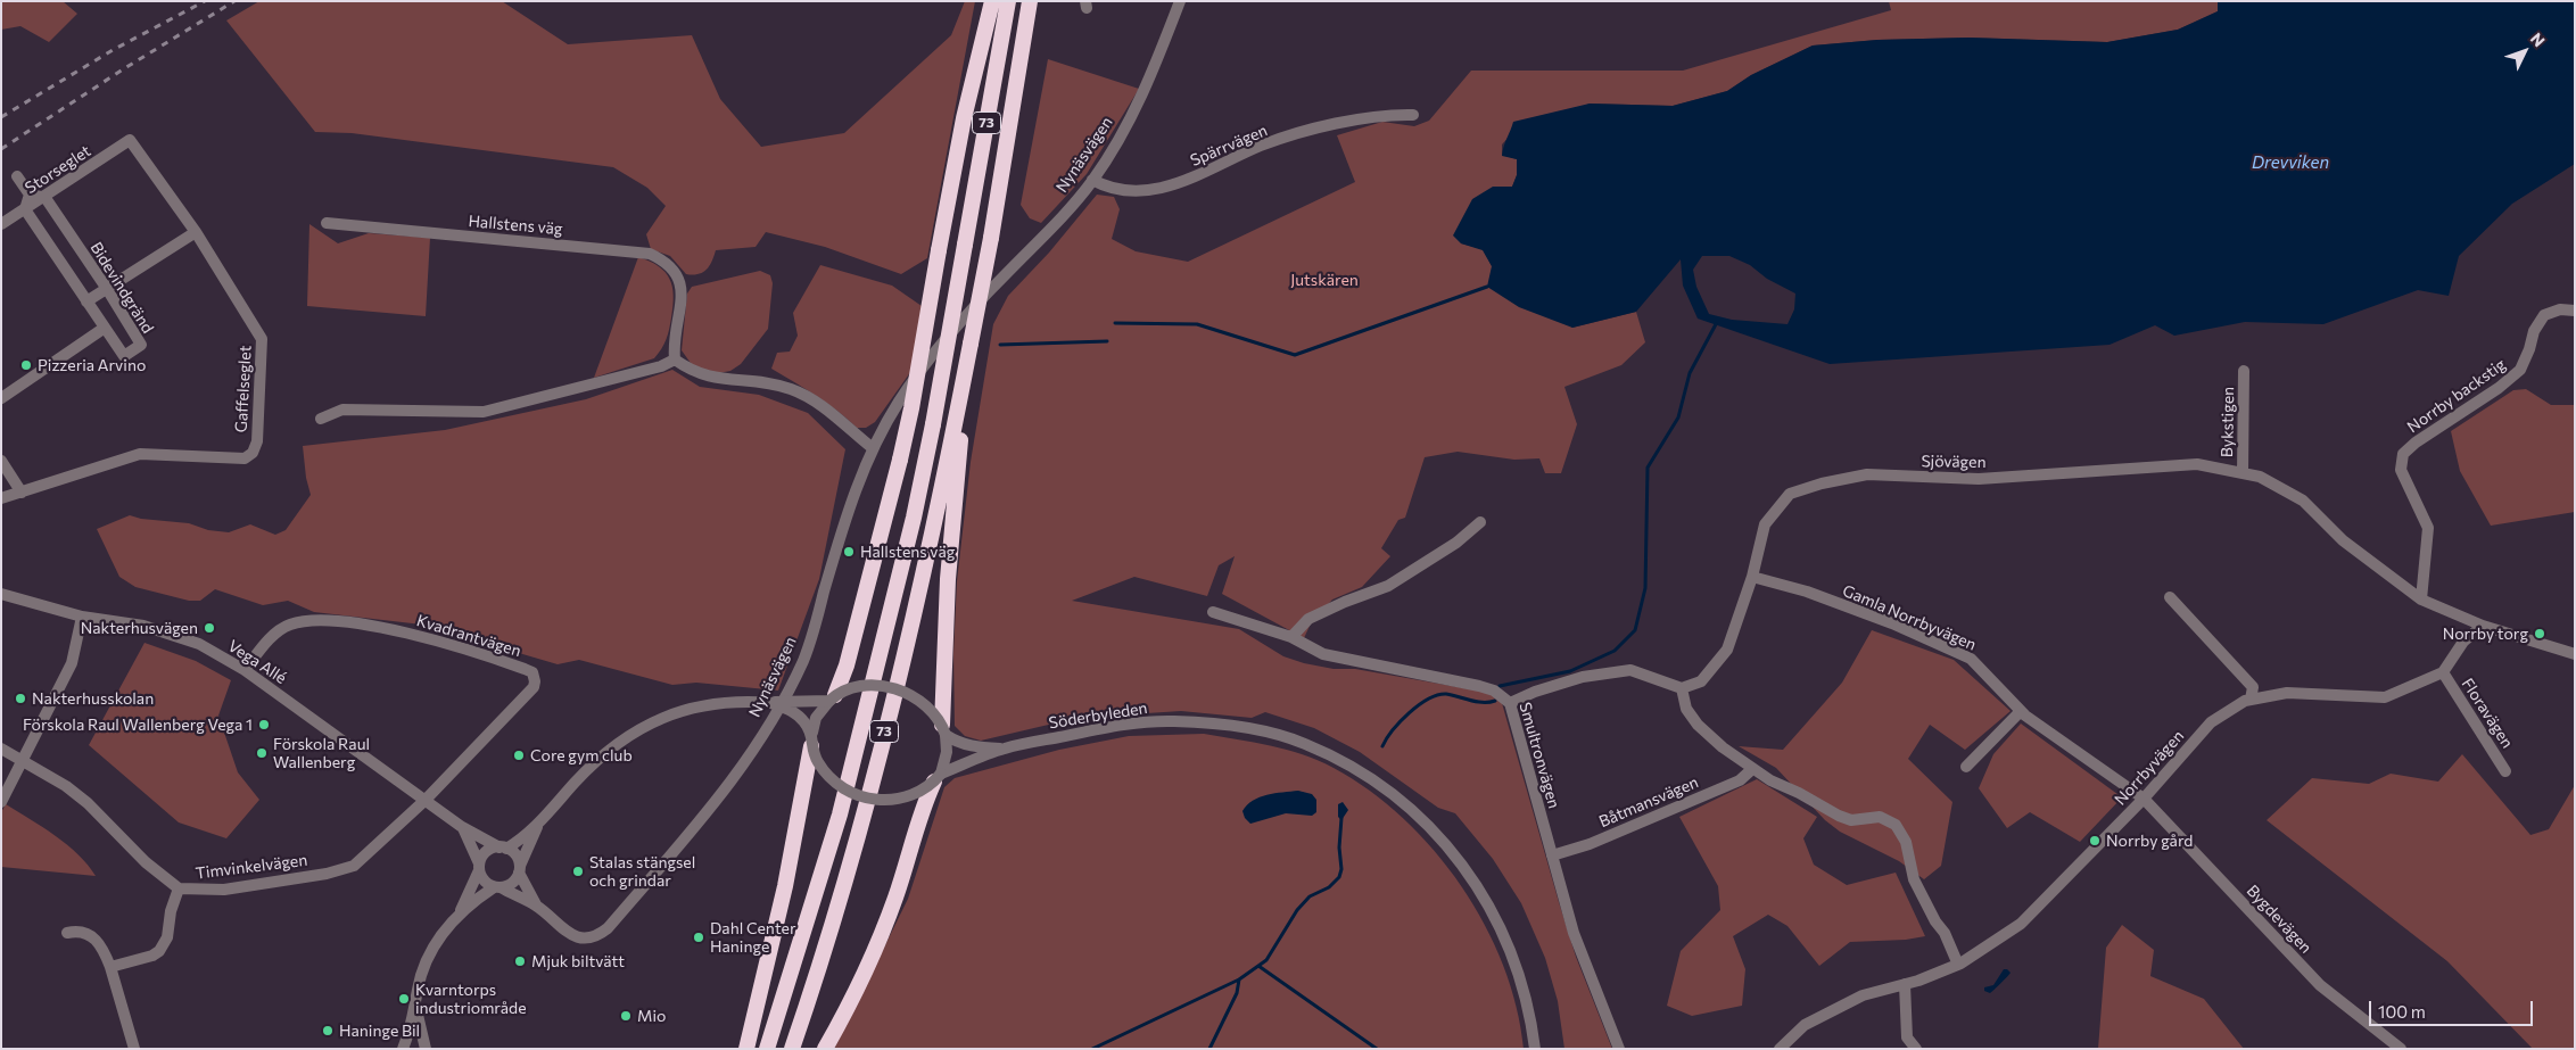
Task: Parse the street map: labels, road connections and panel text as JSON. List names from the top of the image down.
{
  "streets": {
    "highway": ["73"],
    "street": [
      "Spärrvägen",
      "Nynäsvägen",
      "Storseglet",
      "Hallstens väg",
      "Bidevindgränd",
      "Gaffelseglet",
      "Norrby backstig",
      "Bykstigen",
      "Sjövägen",
      "Gamla Norrbyvägen",
      "Kvadrantvägen",
      "Vega Allé",
      "Floravägen",
      "Söderbyleden",
      "Smultronvägen",
      "Norrbyvägen",
      "Båtmansvägen",
      "Timvinkelvägen",
      "Bygdevägen"
    ]
  },
  "crossings": [
    ["Spärrvägen", "Nynäsvägen"],
    ["Nynäsvägen", "Vega Allé"],
    ["Storseglet", "Bidevindgränd"],
    ["Storseglet", "Gaffelseglet"],
    ["Norrby backstig", "Sjövägen"],
    ["Bykstigen", "Sjövägen"],
    ["Sjövägen", "Gamla Norrbyvägen"],
    ["Gamla Norrbyvägen", "Norrbyvägen"],
    ["Gamla Norrbyvägen", "Bygdevägen"],
    ["Kvadrantvägen", "Vega Allé"],
    ["Kvadrantvägen", "Timvinkelvägen"],
    ["Vega Allé", "Timvinkelvägen"],
    ["Floravägen", "Norrbyvägen"],
    ["Smultronvägen", "Båtmansvägen"],
    ["Norrbyvägen", "Bygdevägen"]
  ],
  "water": ["Drevviken"],
  "parks": ["Jutskären"],
  "places": [
    "Pizzeria Arvino",
    "Hallstens väg",
    "Nakterhusvägen",
    "Norrby torg",
    "Nakterhusskolan",
    "Förskola Raul Wallenberg Vega 1",
    "Förskola Raul Wallenberg",
    "Core gym club",
    "Norrby gård",
    "Stalas stängsel och grindar",
    "Dahl Center Haninge",
    "Mjuk biltvätt",
    "Kvarntorps industriområde",
    "Mio",
    "Haninge Bil"
  ],
  "scale_bar": "100 m",
  "north": "top right"
}
